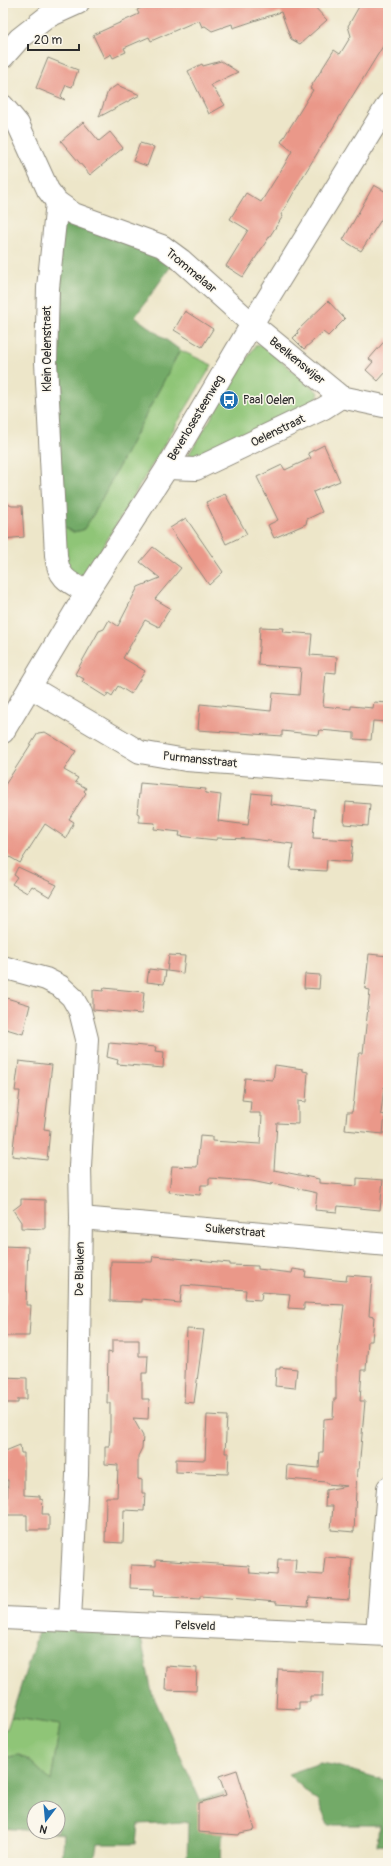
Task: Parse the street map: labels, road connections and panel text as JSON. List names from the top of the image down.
{
  "streets": {
    "street": [
      "Trommelaar",
      "Klein Oelenstraat",
      "Beelkenswijer",
      "Beverlosesteenweg",
      "Oelenstraat",
      "Purmansstraat",
      "Suikerstraat",
      "De Blauken",
      "Pelsveld"
    ]
  },
  "crossings": [
    ["Trommelaar", "Klein Oelenstraat"],
    ["Trommelaar", "Beelkenswijer"],
    ["Trommelaar", "Beverlosesteenweg"],
    ["Klein Oelenstraat", "Beverlosesteenweg"],
    ["Beelkenswijer", "Beverlosesteenweg"],
    ["Beelkenswijer", "Oelenstraat"],
    ["Beverlosesteenweg", "Oelenstraat"],
    ["Beverlosesteenweg", "Purmansstraat"],
    ["Suikerstraat", "De Blauken"],
    ["De Blauken", "Pelsveld"]
  ],
  "places": {
    "bus stop": ["Paal Oelen"]
  },
  "scale_bar": "20 m",
  "north": "bottom"
}
